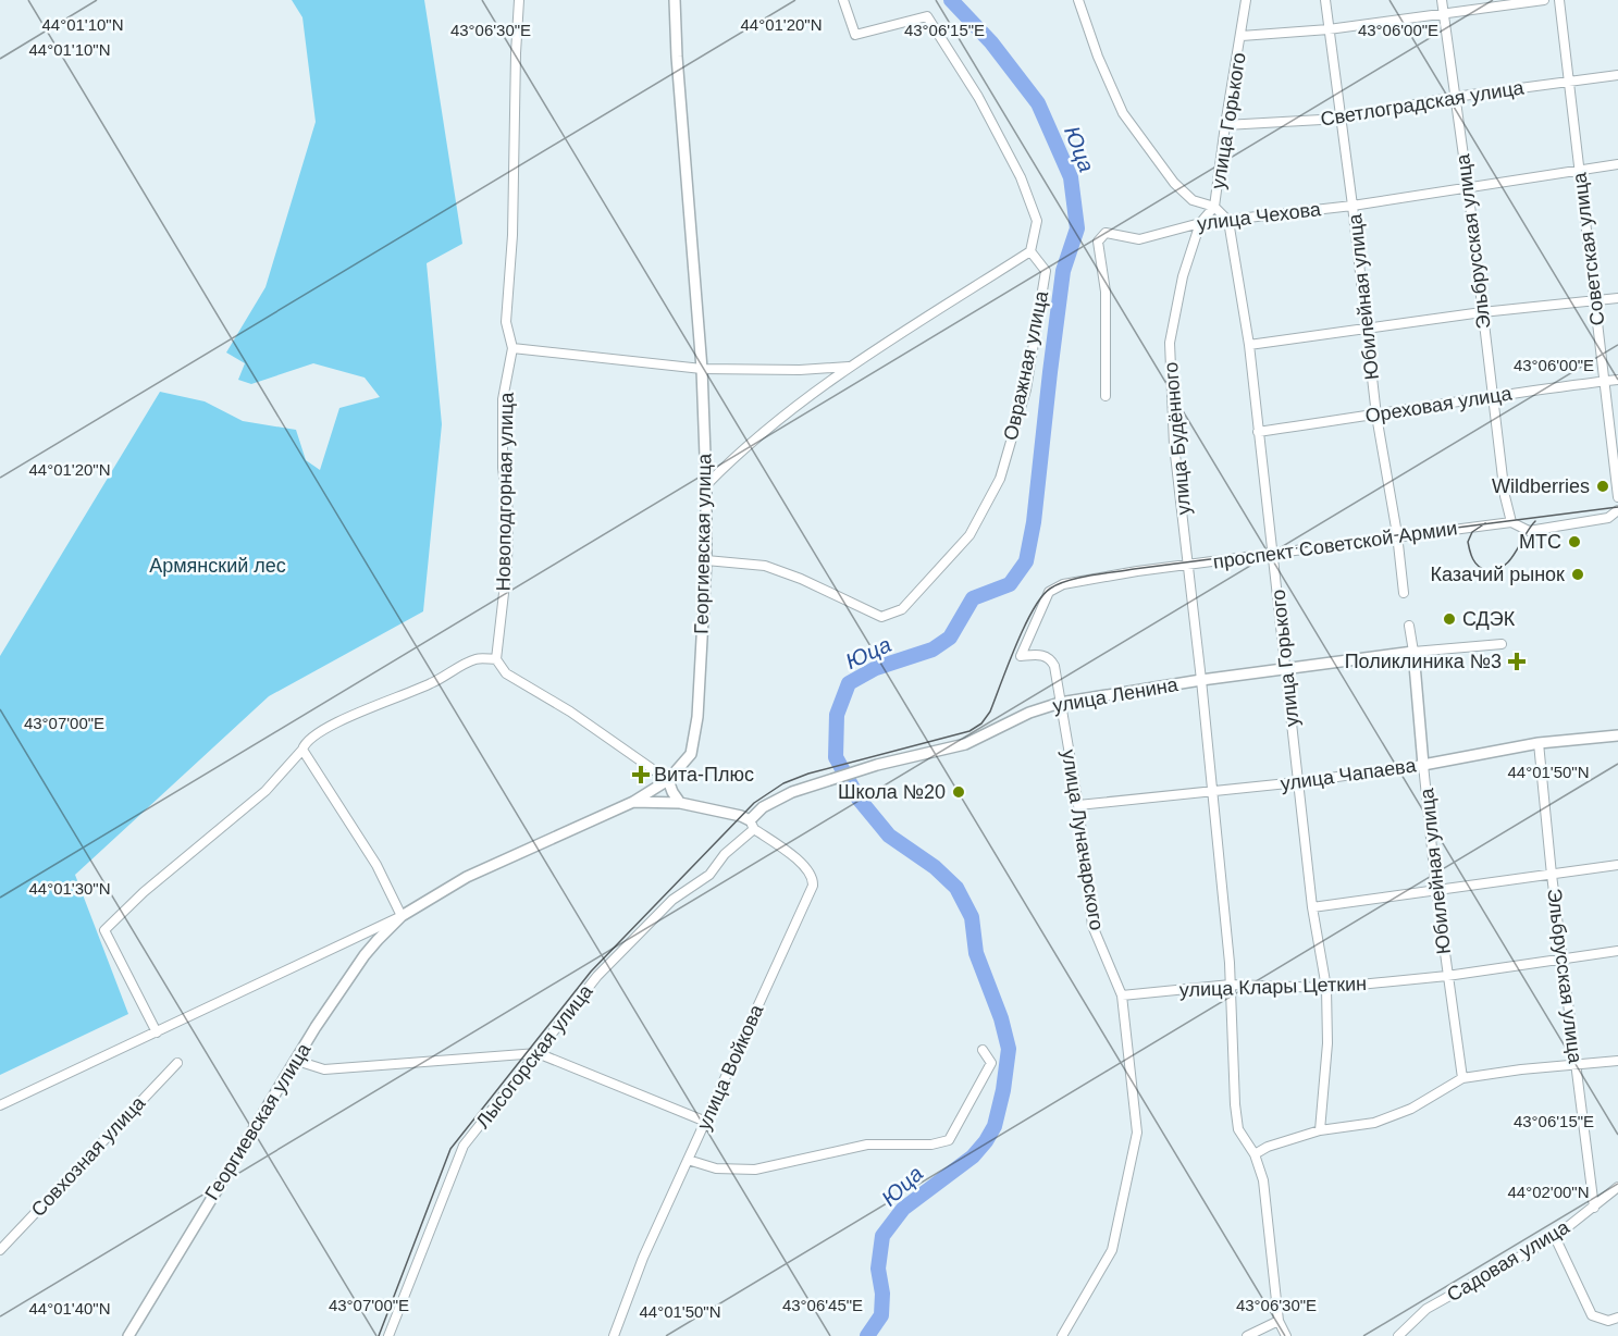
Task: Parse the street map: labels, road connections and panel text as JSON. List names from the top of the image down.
{
  "streets": {
    "main road": [
      "Юбилейная улица",
      "Георгиевская улица",
      "улица Ленина",
      "улица Чапаева"
    ],
    "street": [
      "Светлоградская улица",
      "улица Горького",
      "улица Чехова",
      "Эльбрусская улица",
      "Советская улица",
      "Овражная улица",
      "Ореховая улица",
      "улица Будённого",
      "Новоподгорная улица",
      "проспект Советской Армии",
      "улица Луначарского",
      "улица Клары Цеткин",
      "Лысогорская улица",
      "улица Войкова",
      "Совхозная улица",
      "Садовая улица"
    ]
  },
  "crossings": [
    ["Светлоградская улица", "улица Горького"],
    ["Светлоградская улица", "Эльбрусская улица"],
    ["Светлоградская улица", "Советская улица"],
    ["Светлоградская улица", "Юбилейная улица"],
    ["улица Горького", "улица Чехова"],
    ["улица Горького", "Ореховая улица"],
    ["улица Горького", "улица Будённого"],
    ["улица Горького", "проспект Советской Армии"],
    ["улица Горького", "улица Ленина"],
    ["улица Горького", "улица Чапаева"],
    ["улица Горького", "улица Клары Цеткин"],
    ["улица Чехова", "Эльбрусская улица"],
    ["улица Чехова", "Советская улица"],
    ["улица Чехова", "Юбилейная улица"],
    ["улица Чехова", "улица Будённого"],
    ["Эльбрусская улица", "Ореховая улица"],
    ["Эльбрусская улица", "проспект Советской Армии"],
    ["Эльбрусская улица", "улица Чапаева"],
    ["Эльбрусская улица", "улица Клары Цеткин"],
    ["Эльбрусская улица", "Садовая улица"],
    ["Советская улица", "Ореховая улица"],
    ["Юбилейная улица", "Ореховая улица"],
    ["Юбилейная улица", "проспект Советской Армии"],
    ["Юбилейная улица", "улица Ленина"],
    ["Юбилейная улица", "улица Чапаева"],
    ["Юбилейная улица", "улица Клары Цеткин"],
    ["Овражная улица", "Георгиевская улица"],
    ["улица Будённого", "проспект Советской Армии"],
    ["улица Будённого", "улица Ленина"],
    ["улица Будённого", "улица Чапаева"],
    ["улица Будённого", "улица Клары Цеткин"],
    ["проспект Советской Армии", "улица Луначарского"],
    ["улица Ленина", "улица Луначарского"],
    ["улица Ленина", "Лысогорская улица"],
    ["улица Ленина", "улица Войкова"],
    ["улица Чапаева", "улица Луначарского"],
    ["улица Луначарского", "улица Клары Цеткин"],
    ["Лысогорская улица", "улица Войкова"]
  ],
  "water": ["Юца"],
  "parks": ["Армянский лес"],
  "places": {
    "other": [
      "Wildberries",
      "МТС",
      "Казачий рынок",
      "СДЭК",
      "Школа №20"
    ],
    "health": ["Поликлиника №3", "Вита-Плюс"]
  },
  "coordinates": [
    "44°01'10\"N",
    "44°01'20\"N",
    "43°06'30\"E",
    "43°06'15\"E",
    "43°06'00\"E",
    "43°07'00\"E",
    "44°01'50\"N",
    "44°01'30\"N",
    "44°02'00\"N",
    "43°06'45\"E",
    "44°01'40\"N"
  ]
}
